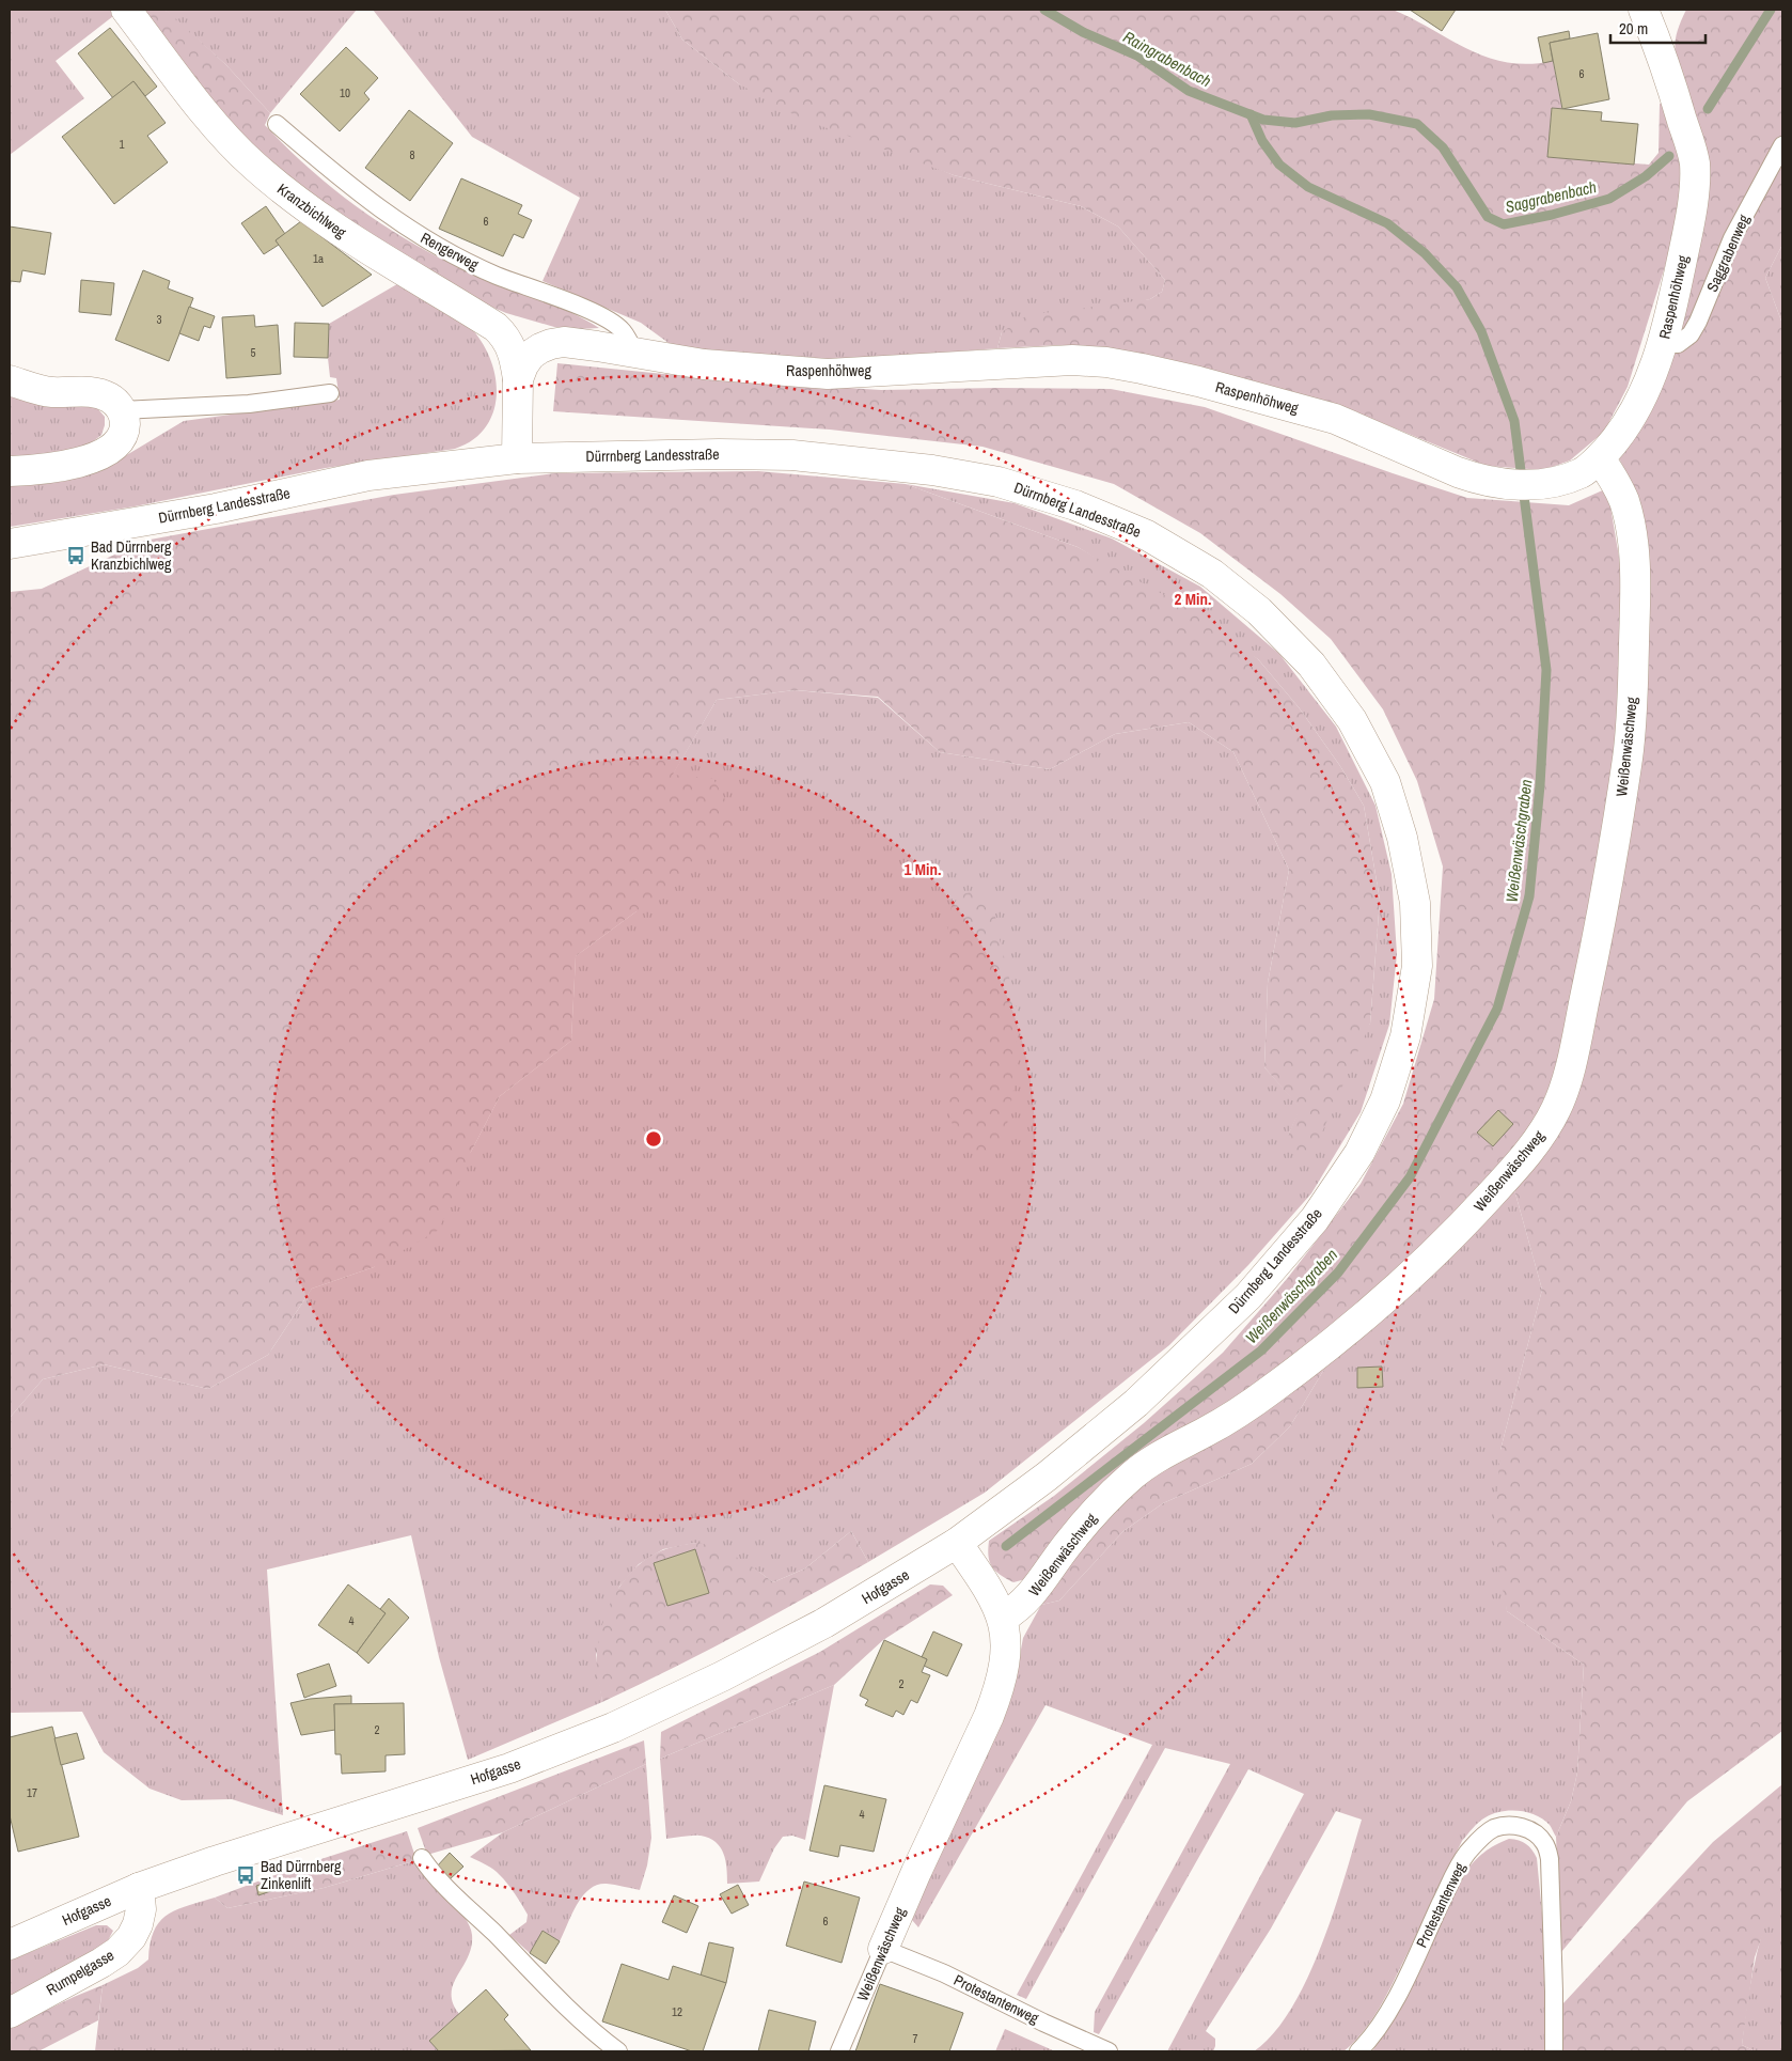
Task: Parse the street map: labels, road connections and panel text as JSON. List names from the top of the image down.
{
  "streets": {
    "street": [
      "Kranzbichlweg",
      "Raspenhöhweg",
      "Dürrnberg Landesstraße",
      "Weißenwäschweg",
      "Hofgasse",
      "Rumpelgasse"
    ],
    "lane": ["Rengerweg", "Saggrabenweg", "Protestantenweg"]
  },
  "crossings": [
    ["Kranzbichlweg", "Raspenhöhweg"],
    ["Rengerweg", "Raspenhöhweg"],
    ["Saggrabenweg", "Raspenhöhweg"],
    ["Raspenhöhweg", "Dürrnberg Landesstraße"],
    ["Raspenhöhweg", "Weißenwäschweg"],
    ["Dürrnberg Landesstraße", "Weißenwäschweg"],
    ["Dürrnberg Landesstraße", "Hofgasse"],
    ["Weißenwäschweg", "Hofgasse"],
    ["Weißenwäschweg", "Protestantenweg"],
    ["Hofgasse", "Rumpelgasse"]
  ],
  "water": ["Raingrabenbach", "Saggrabenbach", "Weißenwäschgraben"],
  "places": {
    "bus stop": ["Bad Dürrnberg Kranzbichlweg", "Bad Dürrnberg Zinkenlift"]
  },
  "house_numbers": [
    "6",
    "10",
    "1",
    "8",
    "6",
    "1a",
    "3",
    "5",
    "4",
    "2",
    "2",
    "17",
    "4",
    "6",
    "12",
    "7"
  ],
  "scale_bar": "20 m",
  "rings": ["2 Min.", "1 Min."]
}
